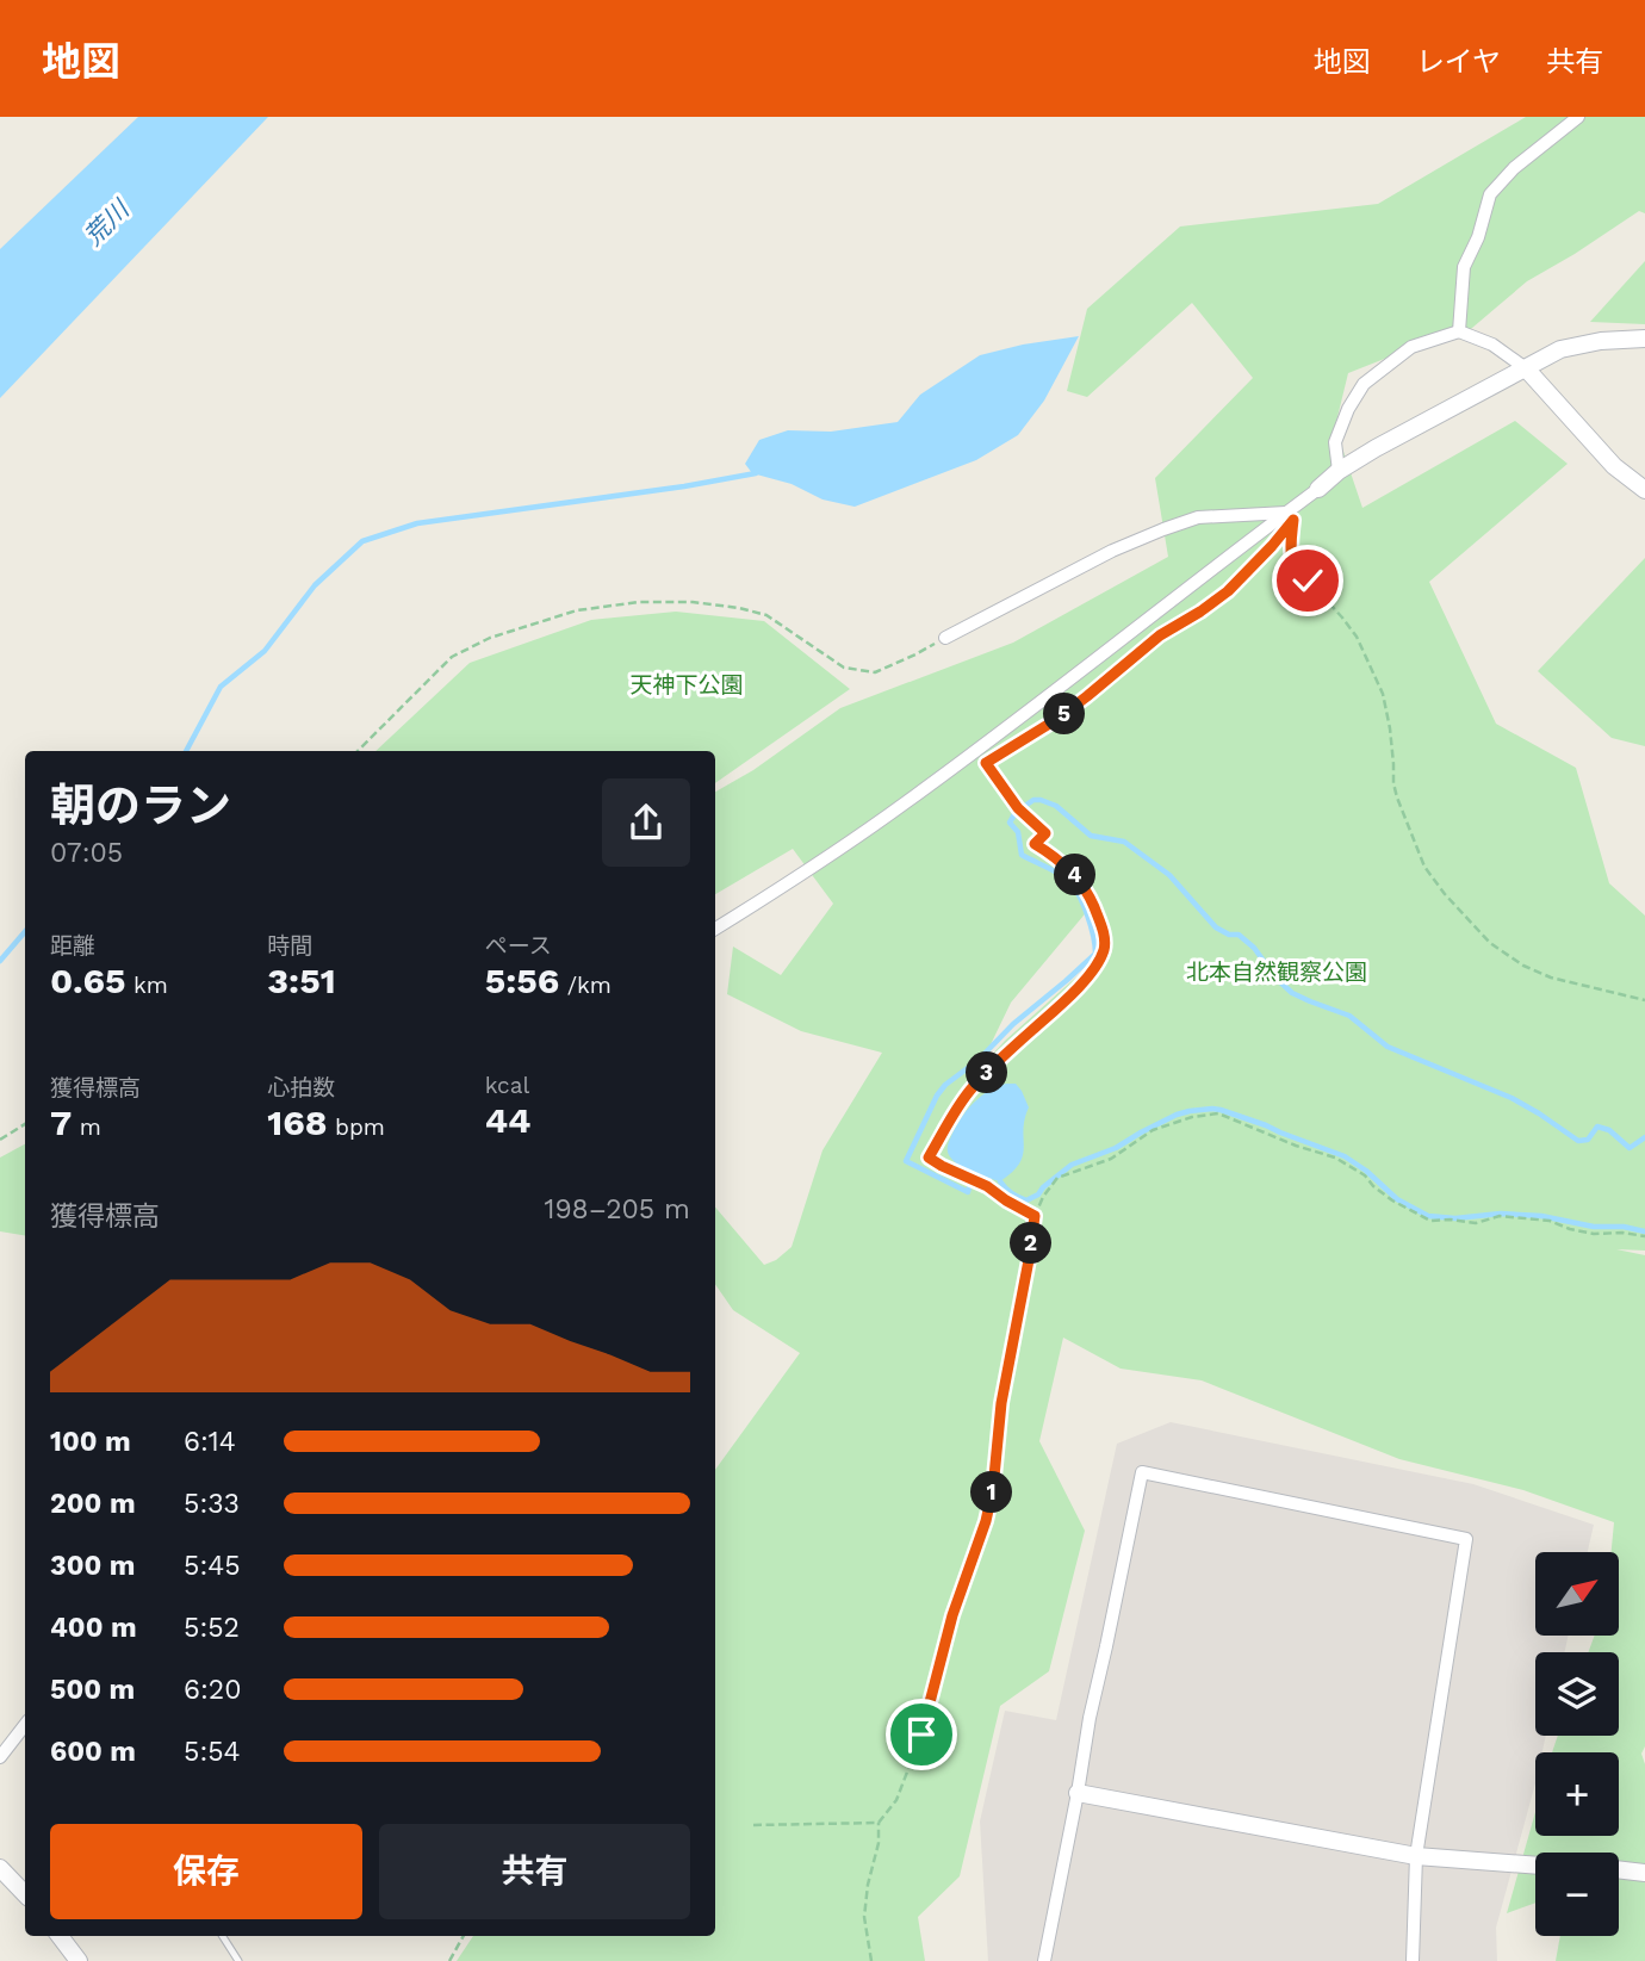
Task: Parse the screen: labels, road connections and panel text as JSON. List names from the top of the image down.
{
  "water": ["荒川"],
  "parks": ["天神下公園", "北本自然観察公園"],
  "north": "top right",
  "page": {
    "header": "地図",
    "nav": ["地図", "レイヤ", "共有"],
    "pins": [
      "5",
      "4",
      "3",
      "2",
      "1"
    ],
    "heading": ["朝のラン", "07:05"],
    "stats": [
      ["距離", "0.65 km"],
      ["時間", "3:51"],
      ["ペース", "5:56 /km"],
      ["獲得標高", "7 m"],
      ["心拍数", "168 bpm"],
      ["kcal", "44"]
    ],
    "chart": ["獲得標高", "198–205 m"],
    "list": [
      {
        "name": "100 m",
        "note": "6:14"
      },
      {
        "name": "200 m",
        "note": "5:33"
      },
      {
        "name": "300 m",
        "note": "5:45"
      },
      {
        "name": "400 m",
        "note": "5:52"
      },
      {
        "name": "500 m",
        "note": "6:20"
      },
      {
        "name": "600 m",
        "note": "5:54"
      }
    ],
    "map_buttons": ["+", "−"],
    "buttons": ["保存", "共有"]
  }
}
